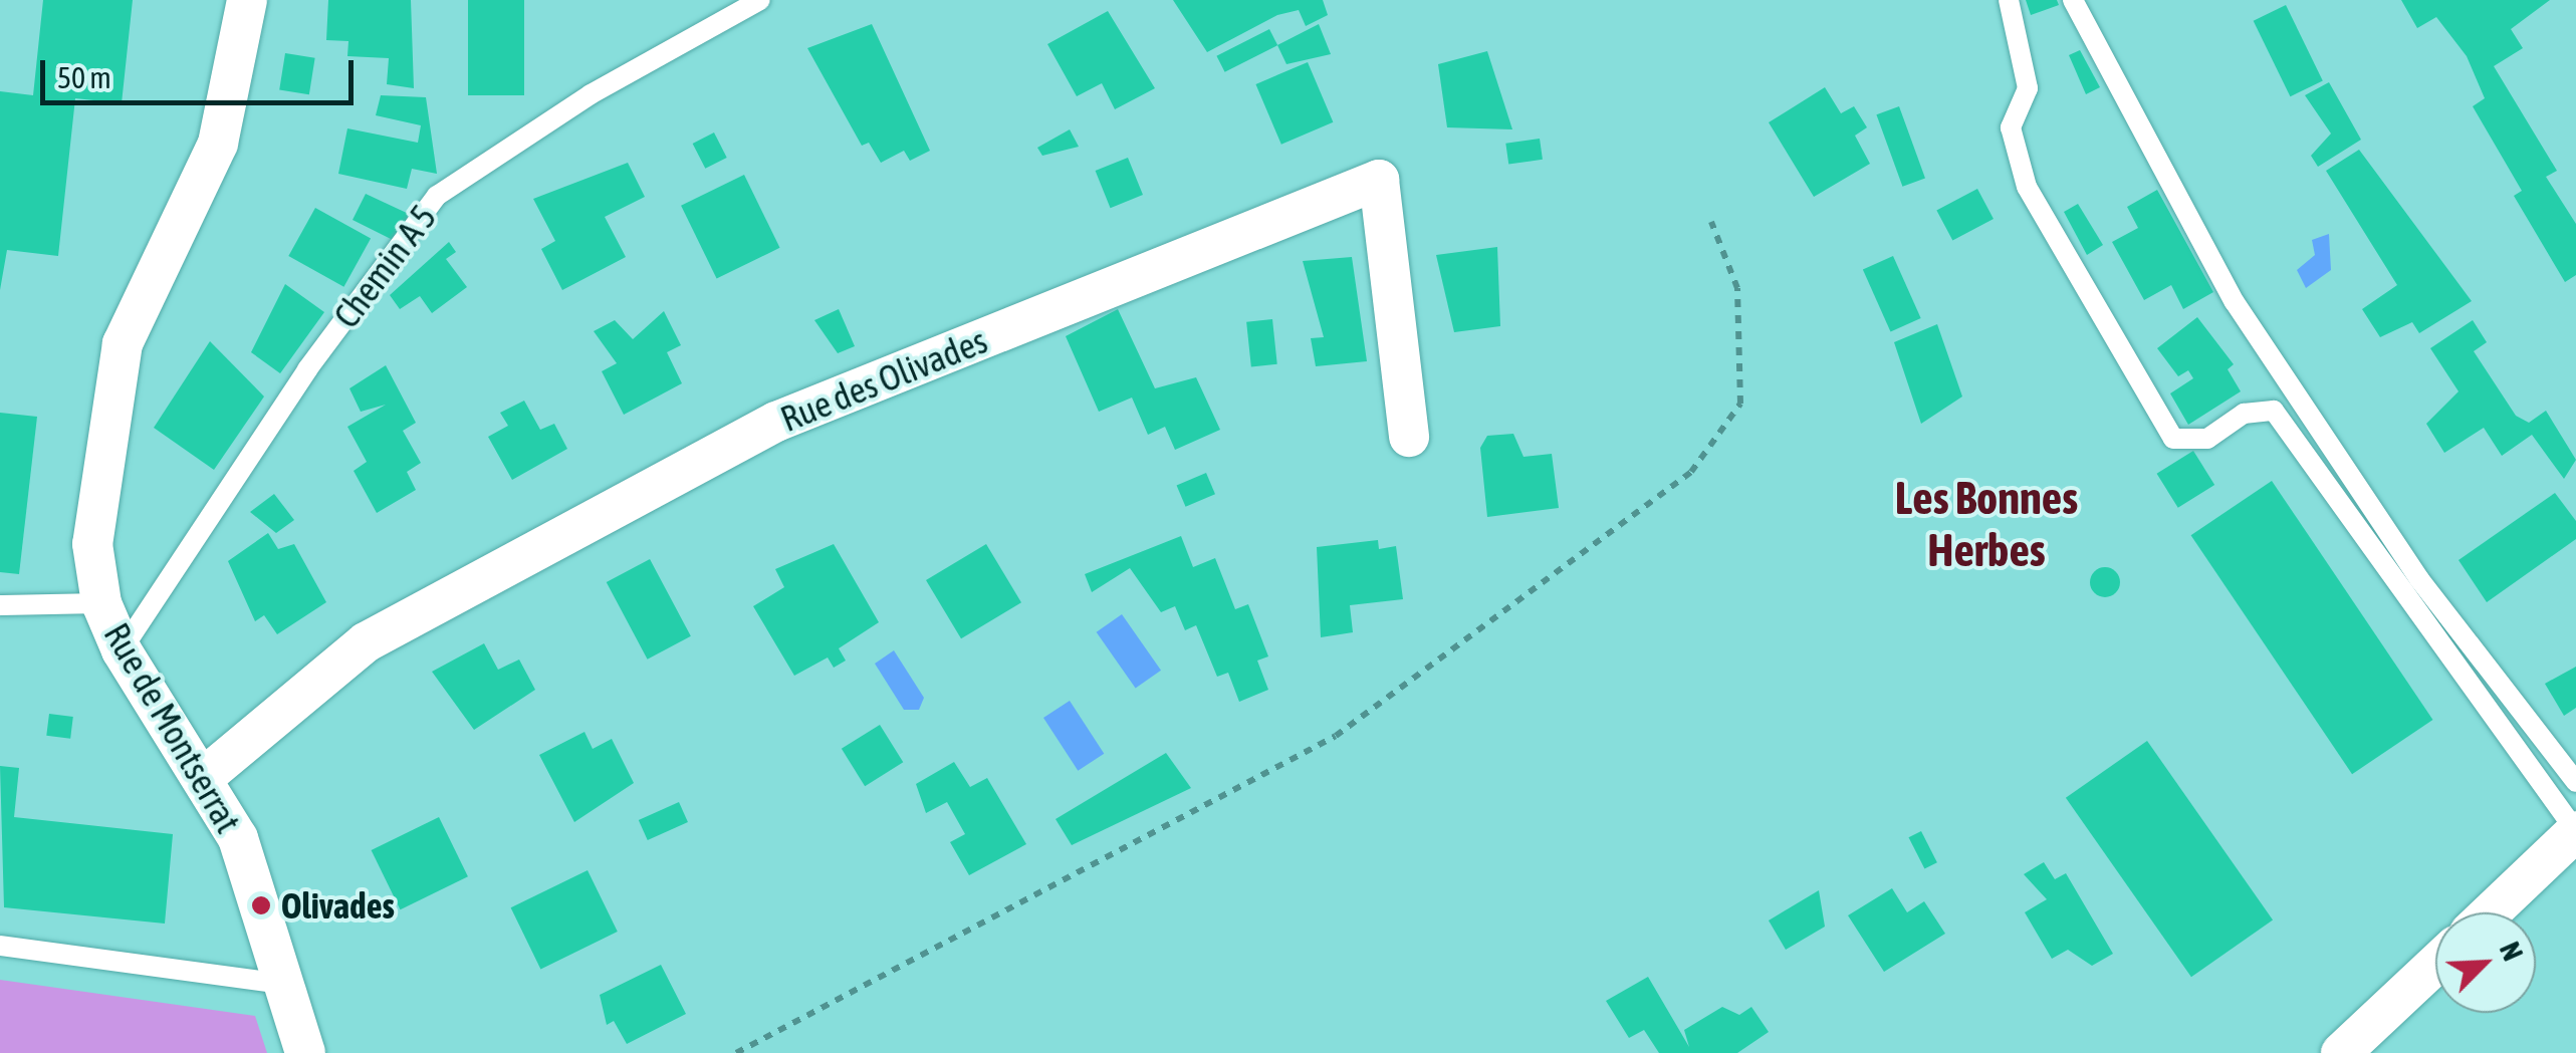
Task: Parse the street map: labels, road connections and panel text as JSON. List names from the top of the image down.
{
  "streets": {
    "street": ["Rue des Olivades", "Rue de Montserrat"],
    "lane": ["Chemin A 5"]
  },
  "crossings": [
    ["Chemin A 5", "Rue de Montserrat"],
    ["Rue des Olivades", "Rue de Montserrat"]
  ],
  "districts": ["Les Bonnes Herbes"],
  "places": ["Olivades"],
  "scale_bar": "50 m",
  "north": "top right"
}
